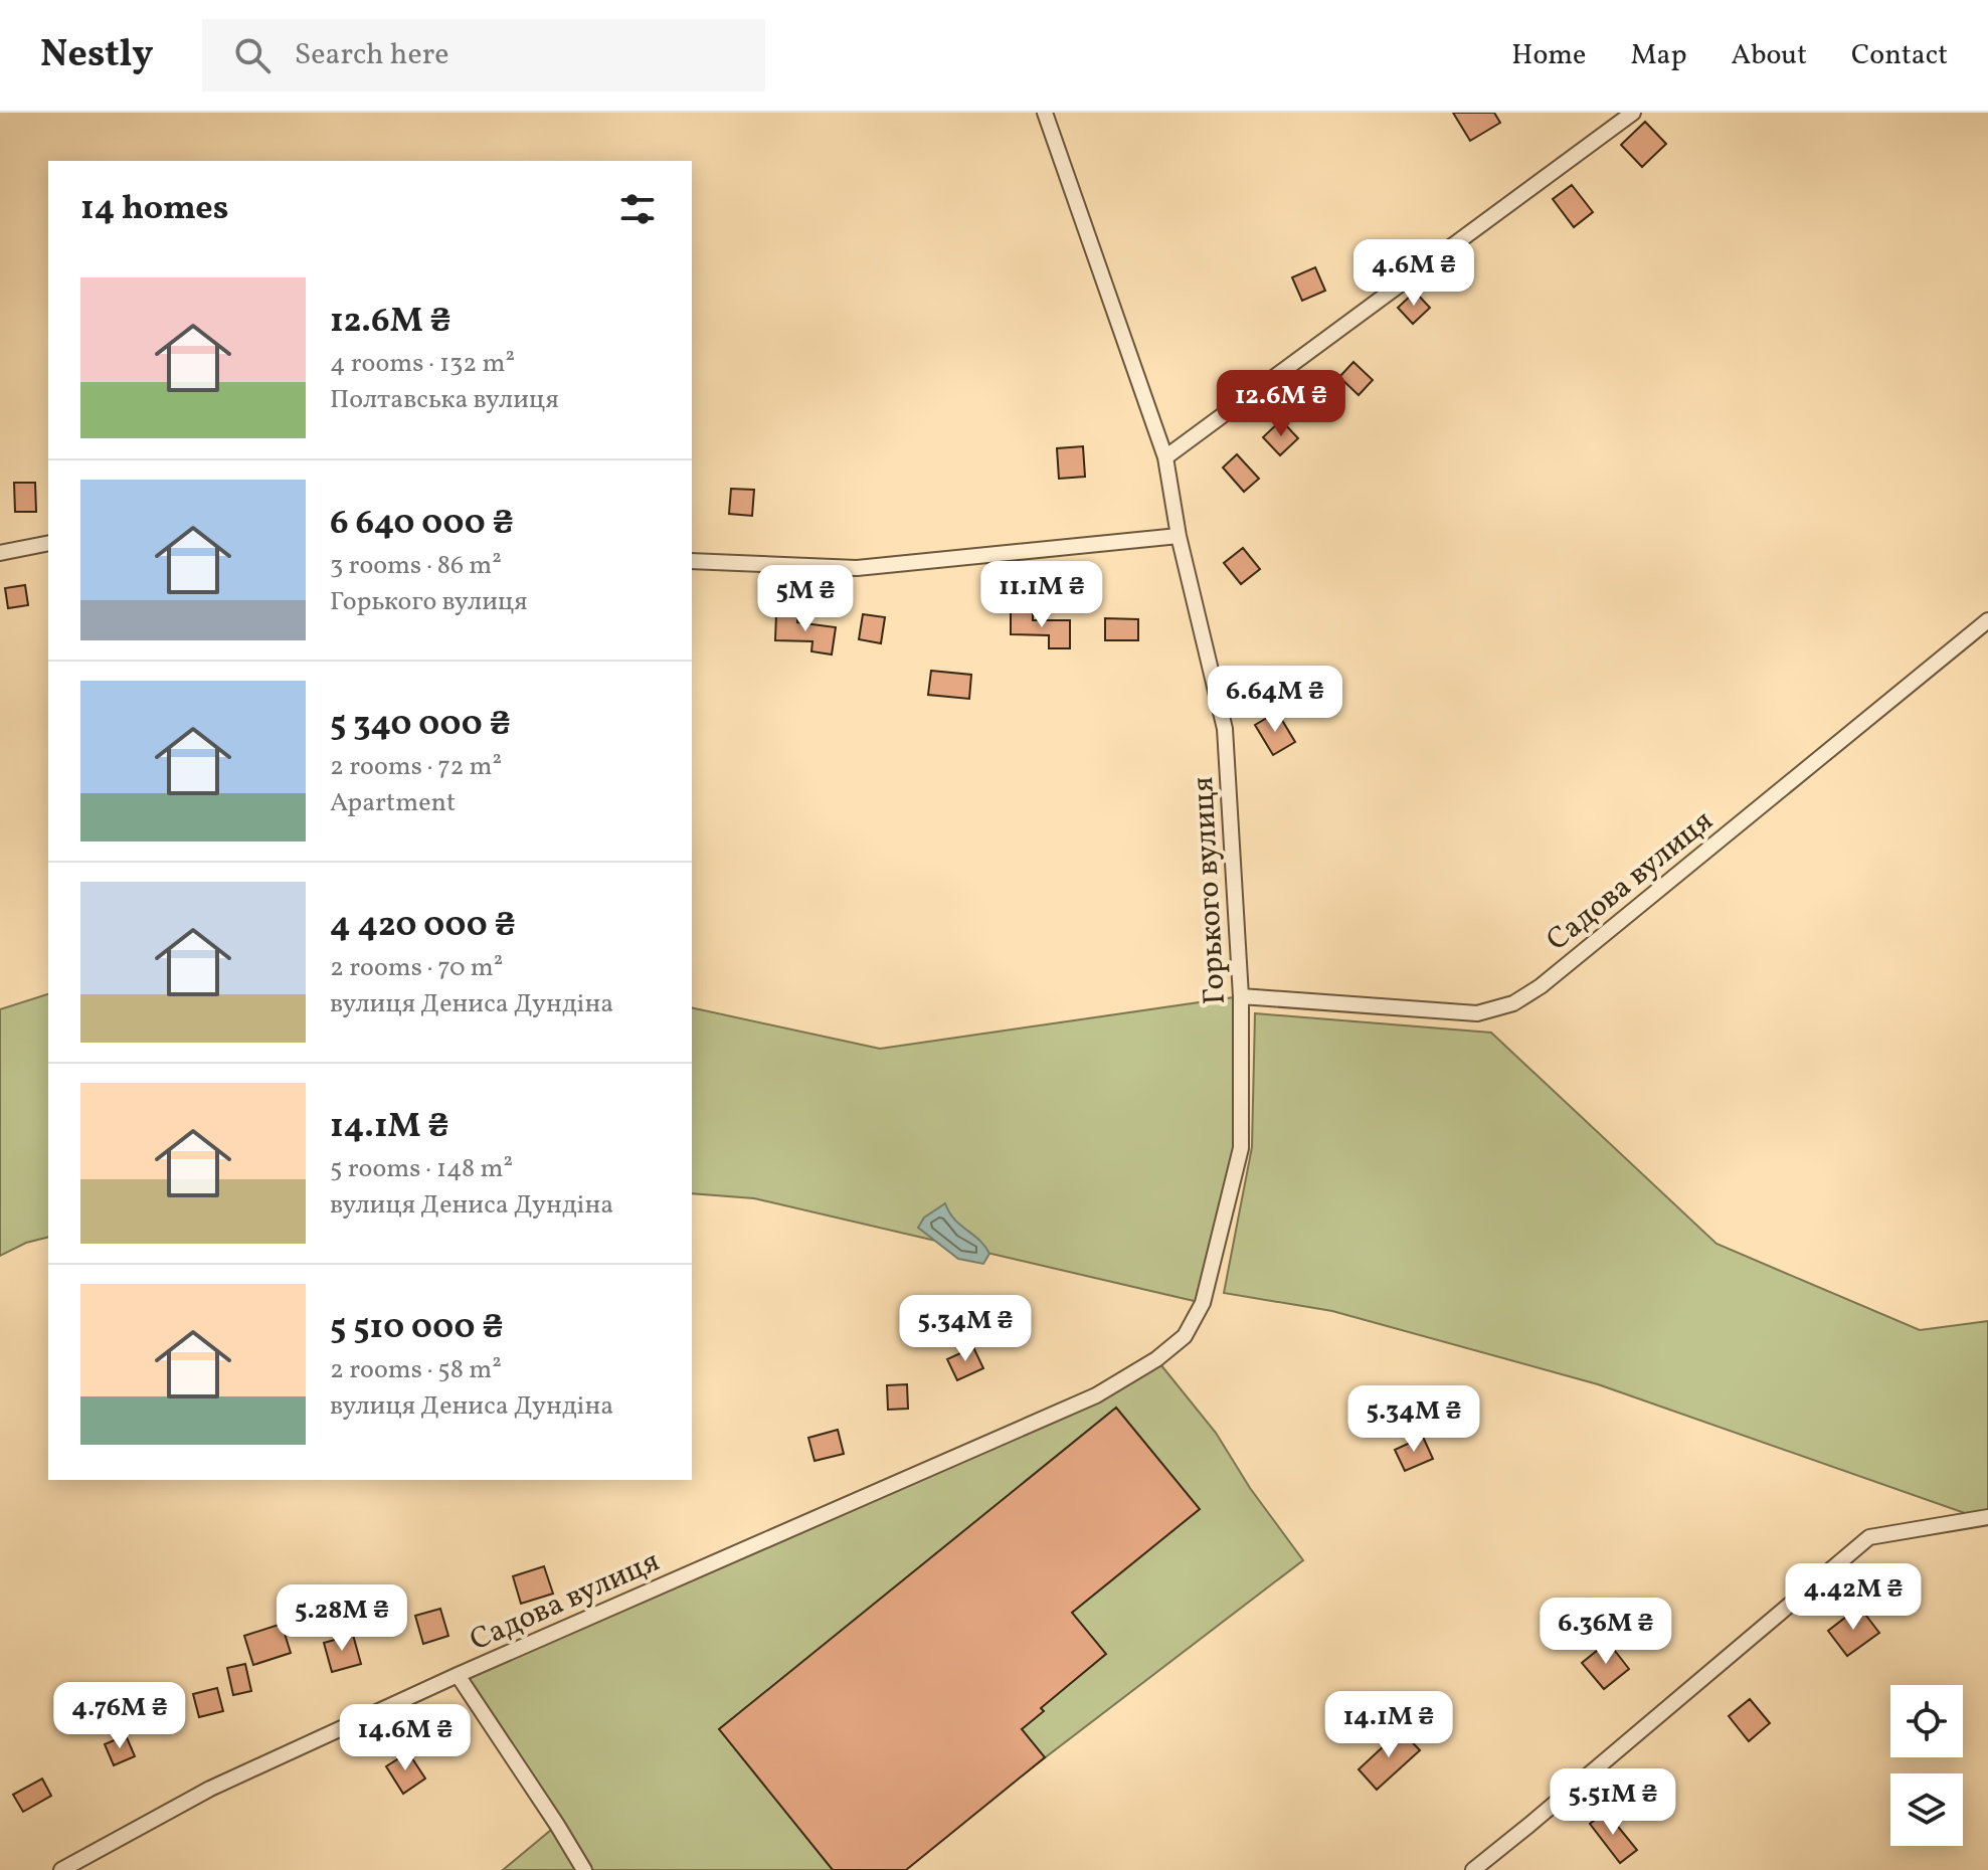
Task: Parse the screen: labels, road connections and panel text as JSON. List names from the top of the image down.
{
  "streets": {
    "street": ["Садова вулиця", "Горького вулиця"]
  },
  "crossings": [
    ["Садова вулиця", "Горького вулиця"]
  ],
  "page": {
    "header": "Nestly",
    "search": "Search here",
    "nav": [
      "Home",
      "Map",
      "About",
      "Contact"
    ],
    "heading": "14 homes",
    "price": [
      "4.6M ₴",
      "12.6M ₴",
      "11.1M ₴",
      "5M ₴",
      "6.64M ₴",
      "5.34M ₴",
      "5.34M ₴",
      "4.42M ₴",
      "5.28M ₴",
      "6.36M ₴",
      "4.76M ₴",
      "14.1M ₴",
      "14.6M ₴",
      "5.51M ₴"
    ],
    "list": [
      {
        "name": "12.6M ₴",
        "note": "4 rooms · 132 m² · Полтавська вулиця"
      },
      {
        "name": "6 640 000 ₴",
        "note": "3 rooms · 86 m² · Горького вулиця"
      },
      {
        "name": "5 340 000 ₴",
        "note": "2 rooms · 72 m² · Apartment"
      },
      {
        "name": "4 420 000 ₴",
        "note": "2 rooms · 70 m² · вулиця Дениса Дундіна"
      },
      {
        "name": "14.1M ₴",
        "note": "5 rooms · 148 m² · вулиця Дениса Дундіна"
      },
      {
        "name": "5 510 000 ₴",
        "note": "2 rooms · 58 m² · вулиця Дениса Дундіна"
      }
    ]
  }
}
